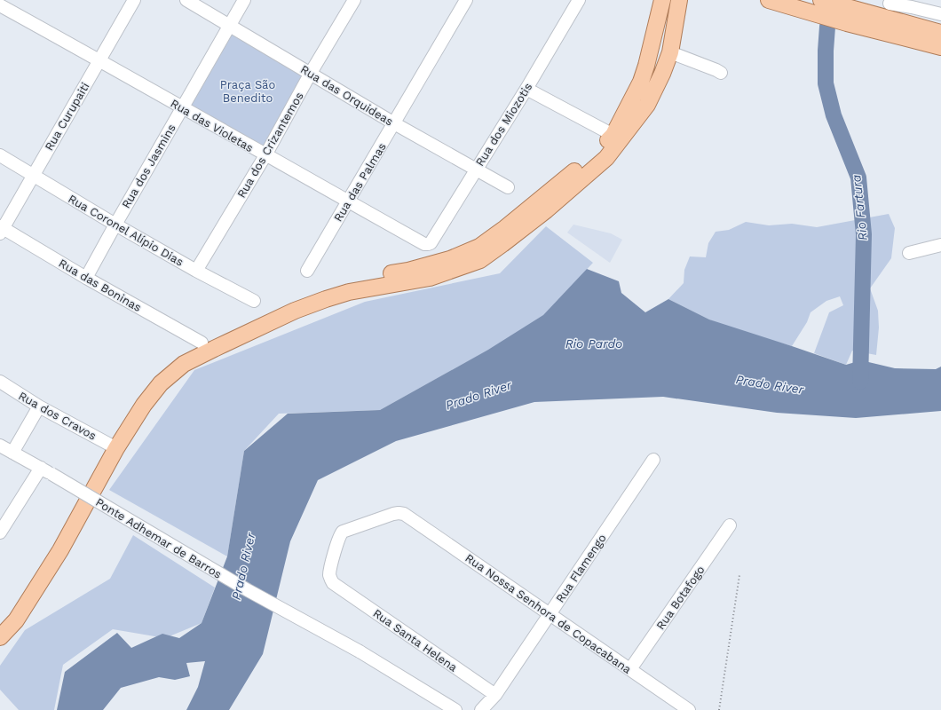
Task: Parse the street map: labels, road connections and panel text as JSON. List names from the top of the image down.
{
  "streets": {
    "street": [
      "Rua das Orquideas",
      "Rua Curupaiti",
      "Rua dos Miozotis",
      "Rua das Violetas",
      "Rua dos Crizantemos",
      "Rua dos Jasmins",
      "Rua das Palmas",
      "Rua Coronel Alípio Dias",
      "Rua das Boninas",
      "Rua dos Cravos",
      "Ponte Adhemar de Barros",
      "Rua Flamengo",
      "Rua Botafogo",
      "Rua Nossa Senhora de Copacabana",
      "Rua Santa Helena"
    ]
  },
  "crossings": [
    ["Rua das Orquideas", "Rua dos Miozotis"],
    ["Rua das Orquideas", "Rua dos Crizantemos"],
    ["Rua das Orquideas", "Rua dos Jasmins"],
    ["Rua das Orquideas", "Rua das Palmas"],
    ["Rua Curupaiti", "Rua das Violetas"],
    ["Rua Curupaiti", "Rua Coronel Alípio Dias"],
    ["Rua Curupaiti", "Rua das Boninas"],
    ["Rua dos Miozotis", "Rua das Violetas"],
    ["Rua das Violetas", "Rua dos Crizantemos"],
    ["Rua das Violetas", "Rua dos Jasmins"],
    ["Rua das Violetas", "Rua das Palmas"],
    ["Rua dos Crizantemos", "Rua Coronel Alípio Dias"],
    ["Rua dos Jasmins", "Rua Coronel Alípio Dias"],
    ["Rua dos Jasmins", "Rua das Boninas"],
    ["Rua Flamengo", "Rua Nossa Senhora de Copacabana"],
    ["Rua Flamengo", "Rua Santa Helena"],
    ["Rua Botafogo", "Rua Nossa Senhora de Copacabana"],
    ["Rua Nossa Senhora de Copacabana", "Rua Santa Helena"]
  ],
  "water": ["Rio Fartura", "Rio Pardo", "Prado River"],
  "parks": ["Praça São Benedito"]
}
